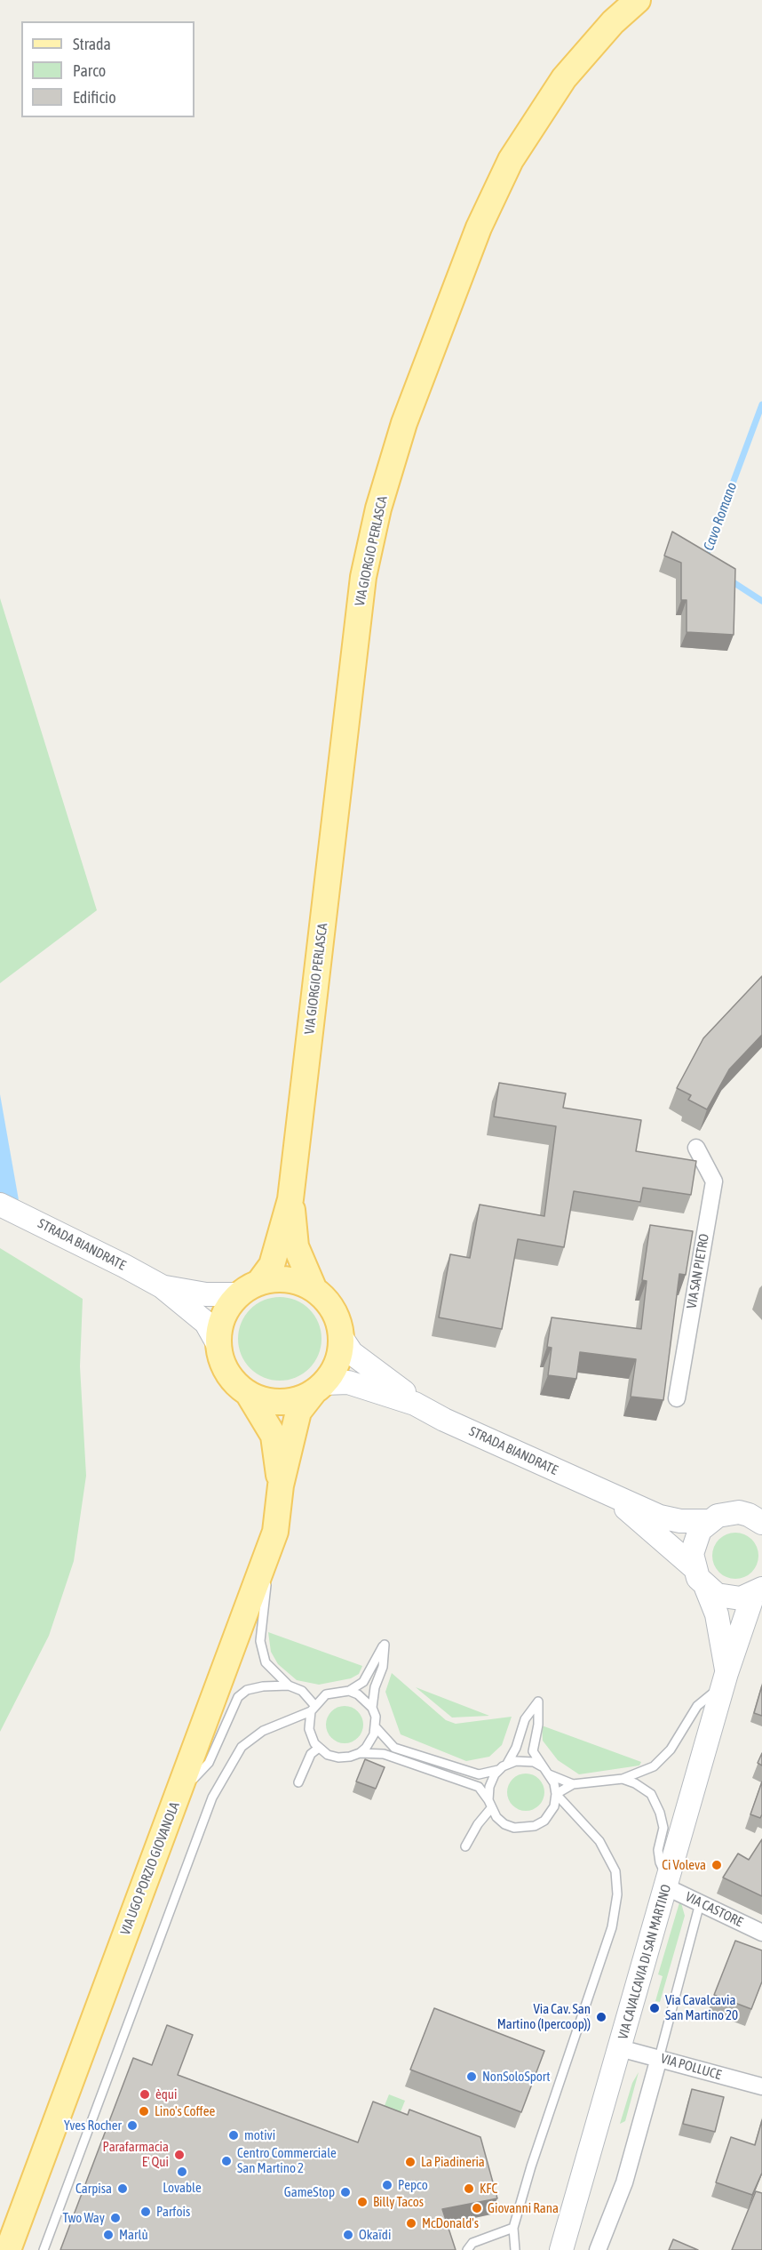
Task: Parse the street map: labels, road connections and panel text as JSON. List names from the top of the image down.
{
  "streets": {
    "main road": [
      "VIA GIORGIO PERLASCA",
      "STRADA BIANDRATE",
      "VIA UGO PORZIO GIOVANOLA",
      "VIA CAVALCAVIA DI SAN MARTINO"
    ],
    "street": ["VIA SAN PIETRO", "VIA CASTORE", "VIA POLLUCE"]
  },
  "crossings": [
    ["VIA GIORGIO PERLASCA", "STRADA BIANDRATE"],
    ["VIA GIORGIO PERLASCA", "VIA UGO PORZIO GIOVANOLA"],
    ["STRADA BIANDRATE", "VIA UGO PORZIO GIOVANOLA"],
    ["STRADA BIANDRATE", "VIA CAVALCAVIA DI SAN MARTINO"],
    ["VIA CASTORE", "VIA CAVALCAVIA DI SAN MARTINO"],
    ["VIA CAVALCAVIA DI SAN MARTINO", "VIA POLLUCE"]
  ],
  "water": ["Cavo Romano"],
  "places": [
    "Ci Voleva",
    "Via Cavalcavia San Martino 20",
    "Via Cav. San Martino (Ipercoop))",
    "NonSoloSport",
    "èqui",
    "Lino's Coffee",
    "Yves Rocher",
    "motivi",
    "Parafarmacia E' Qui",
    "Centro Commerciale San Martino 2",
    "La Piadineria",
    "Lovable",
    "Pepco",
    "Carpisa",
    "KFC",
    "GameStop",
    "Billy Tacos",
    "Giovanni Rana",
    "Parfois",
    "Two Way",
    "McDonald's",
    "Marlù",
    "Okaïdi"
  ],
  "legend": ["Strada", "Parco", "Edificio"]
}
